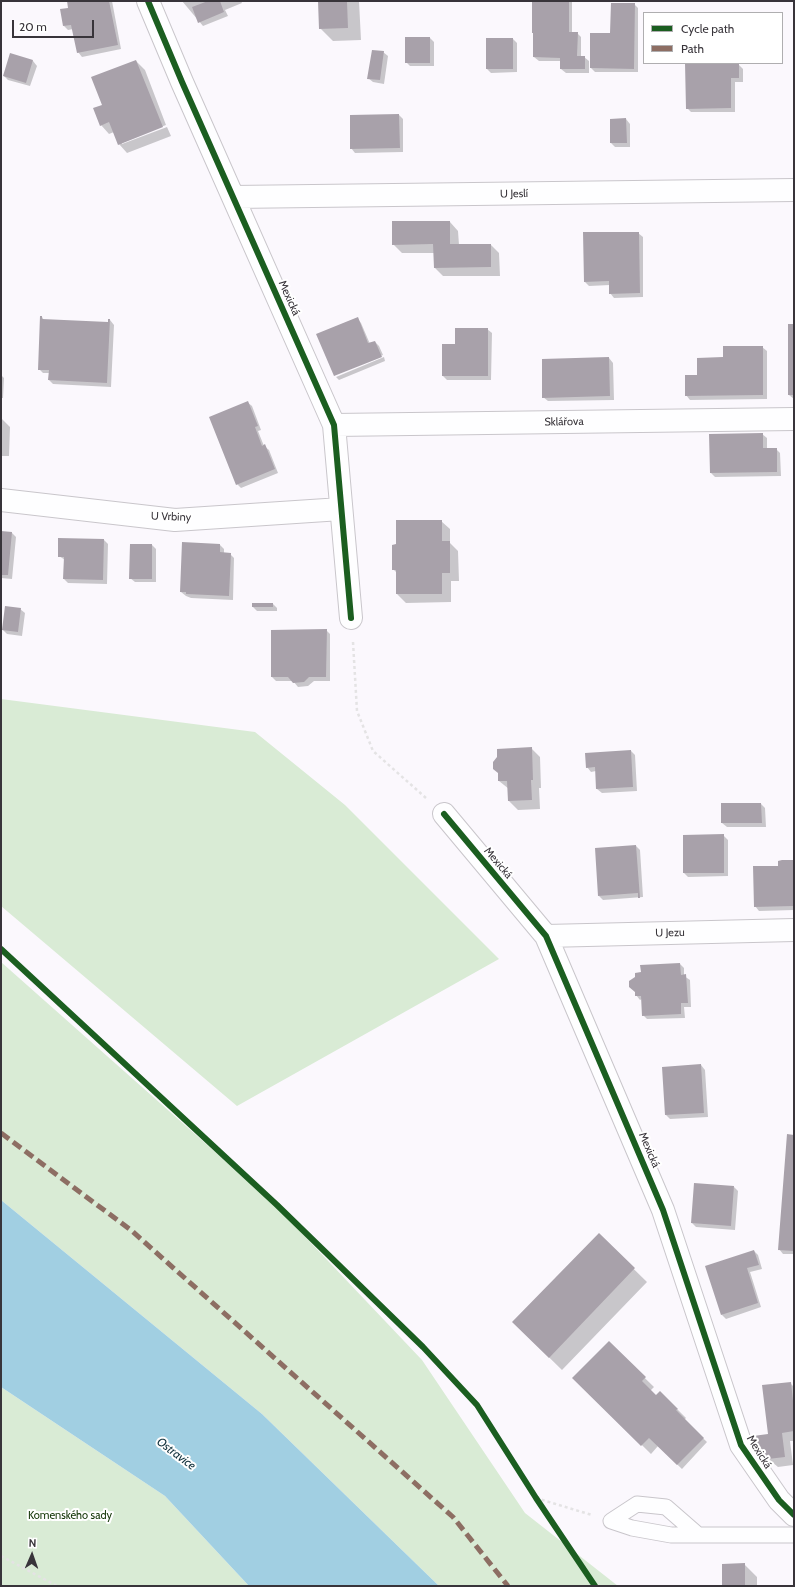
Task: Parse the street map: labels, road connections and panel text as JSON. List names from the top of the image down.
{
  "streets": {
    "street": [
      "U Jeslí",
      "Mexická",
      "Sklářova",
      "U Vrbiny",
      "U Jezu"
    ]
  },
  "crossings": [
    ["U Jeslí", "Mexická"],
    ["Mexická", "Sklářova"],
    ["Mexická", "U Vrbiny"],
    ["Mexická", "U Jezu"]
  ],
  "water": ["Ostravice"],
  "parks": ["Komenského sady"],
  "legend": ["Cycle path", "Path"],
  "scale_bar": "20 m",
  "north": "top"
}
